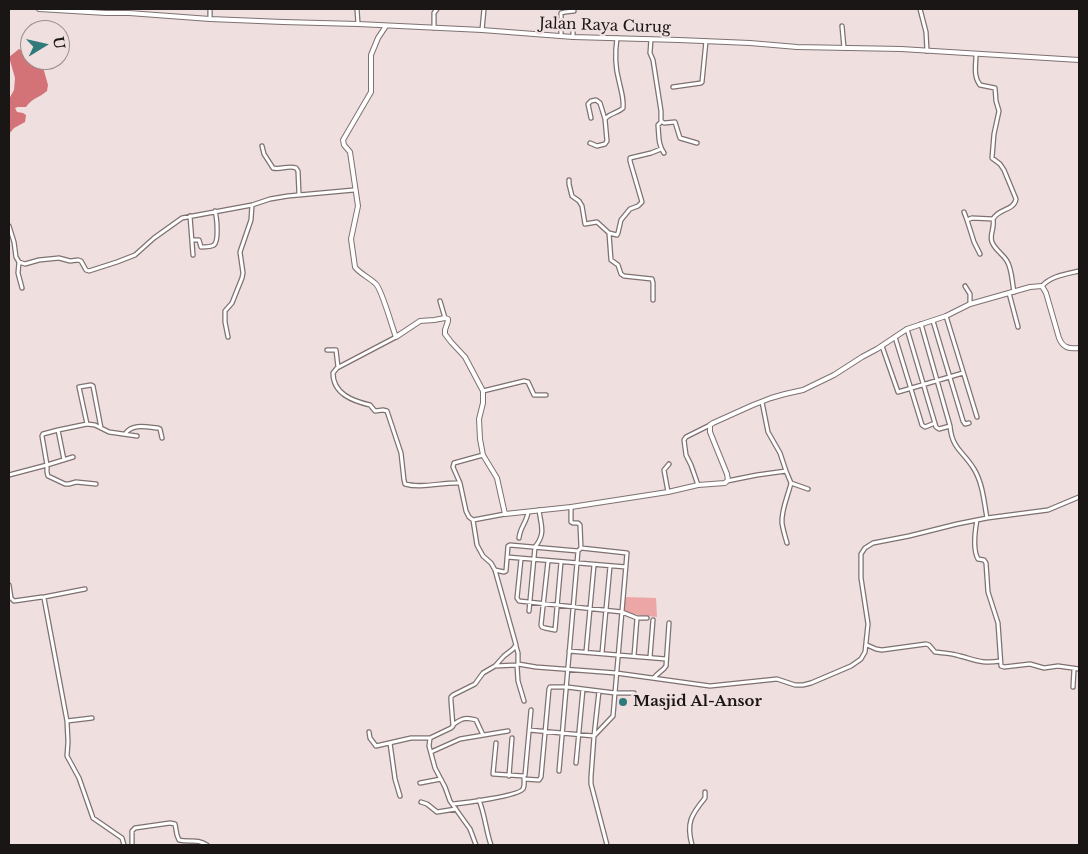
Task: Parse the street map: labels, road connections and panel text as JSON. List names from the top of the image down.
{
  "streets": {
    "street": ["Jalan Raya Curug"]
  },
  "places": ["Masjid Al-Ansor"],
  "north": "right"
}
